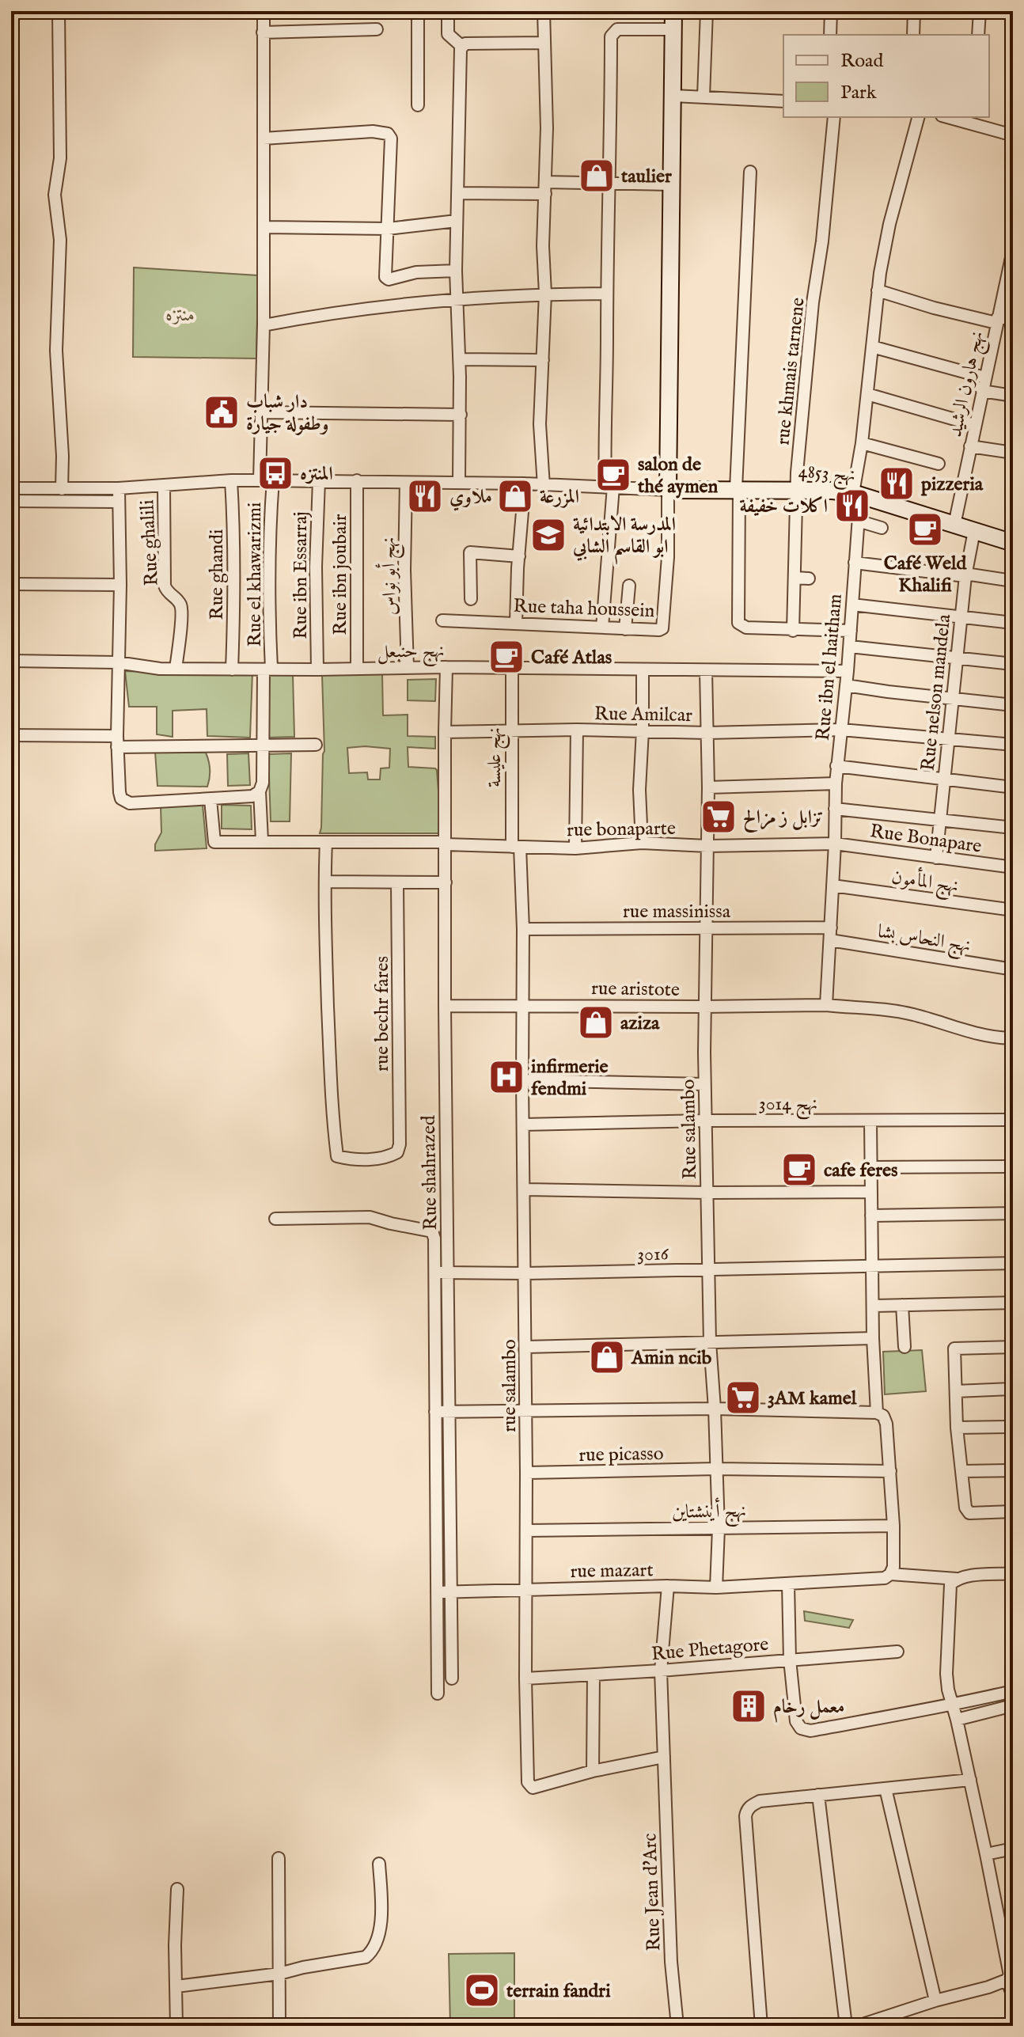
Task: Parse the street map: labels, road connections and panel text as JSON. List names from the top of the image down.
{
  "streets": {
    "street": [
      "rue khmais tarnene",
      "نهج هارون الرشيد",
      "نهج 4853",
      "Rue ghalili",
      "Rue ghandi",
      "Rue el khawarizmi",
      "Rue ibn joubair",
      "Rue ibn Essarraj",
      "نهج أبو نواس",
      "Rue taha houssein",
      "نهج حنبعل",
      "Rue ibn el haitham",
      "Rue nelson mandela",
      "Rue Amilcar",
      "نهج عليسة",
      "rue bonaparte",
      "Rue Bonapare",
      "نهج المأمون",
      "rue massinissa",
      "نهج النحاس بشا",
      "rue aristote",
      "rue bechr fares",
      "نهج 3014",
      "Rue salambo",
      "Rue shahrazed",
      "3016",
      "rue salambo",
      "rue picasso",
      "نهج أينشتاين",
      "rue mazart",
      "Rue Phetagore",
      "Rue Jean d'Arc"
    ]
  },
  "crossings": [
    ["rue khmais tarnene", "نهج 4853"],
    ["نهج هارون الرشيد", "نهج 4853"],
    ["نهج 4853", "Rue taha houssein"],
    ["نهج 4853", "Rue ibn el haitham"],
    ["نهج 4853", "Rue nelson mandela"],
    ["Rue ghalili", "نهج حنبعل"],
    ["Rue ghandi", "نهج حنبعل"],
    ["Rue el khawarizmi", "نهج حنبعل"],
    ["Rue el khawarizmi", "rue bonaparte"],
    ["Rue ibn joubair", "نهج حنبعل"],
    ["Rue ibn Essarraj", "نهج حنبعل"],
    ["نهج أبو نواس", "نهج حنبعل"],
    ["نهج حنبعل", "Rue ibn el haitham"],
    ["نهج حنبعل", "نهج عليسة"],
    ["نهج حنبعل", "Rue salambo"],
    ["نهج حنبعل", "Rue shahrazed"],
    ["Rue ibn el haitham", "Rue Amilcar"],
    ["Rue ibn el haitham", "rue bonaparte"],
    ["Rue ibn el haitham", "Rue Bonapare"],
    ["Rue ibn el haitham", "نهج المأمون"],
    ["Rue ibn el haitham", "rue massinissa"],
    ["Rue ibn el haitham", "نهج النحاس بشا"],
    ["Rue ibn el haitham", "rue aristote"],
    ["Rue nelson mandela", "Rue Amilcar"],
    ["Rue nelson mandela", "Rue Bonapare"],
    ["Rue Amilcar", "نهج عليسة"],
    ["Rue Amilcar", "Rue salambo"],
    ["Rue Amilcar", "Rue shahrazed"],
    ["نهج عليسة", "rue bonaparte"],
    ["نهج عليسة", "rue salambo"],
    ["rue bonaparte", "Rue Bonapare"],
    ["rue bonaparte", "Rue salambo"],
    ["rue bonaparte", "Rue shahrazed"],
    ["rue bonaparte", "rue salambo"],
    ["rue massinissa", "Rue salambo"],
    ["rue massinissa", "rue salambo"],
    ["rue aristote", "Rue salambo"],
    ["rue aristote", "Rue shahrazed"],
    ["rue aristote", "rue salambo"],
    ["نهج 3014", "Rue salambo"],
    ["نهج 3014", "rue salambo"],
    ["Rue salambo", "3016"],
    ["Rue salambo", "rue picasso"],
    ["Rue salambo", "نهج أينشتاين"],
    ["Rue salambo", "rue mazart"],
    ["Rue shahrazed", "3016"],
    ["Rue shahrazed", "rue mazart"],
    ["3016", "rue salambo"],
    ["rue salambo", "rue picasso"],
    ["rue salambo", "نهج أينشتاين"],
    ["rue salambo", "rue mazart"],
    ["rue salambo", "Rue Phetagore"],
    ["rue salambo", "Rue Jean d'Arc"],
    ["rue mazart", "Rue Jean d'Arc"],
    ["Rue Phetagore", "Rue Jean d'Arc"]
  ],
  "parks": ["منتزه"],
  "places": {
    "shop": [
      "taulier",
      "المزرعة",
      "aziza",
      "Amin ncib"
    ],
    "public building": ["دار شباب وطفولة جيارة"],
    "bus stop": ["المنتزه"],
    "cafe": [
      "salon de thé aymen",
      "Café Weld Khalifi",
      "Café Atlas",
      "cafe feres"
    ],
    "restaurant": ["pizzeria", "ملاوي", "اكلات خفيفة"],
    "school or university": ["المدرسة الابتدائية ابو القاسم الشابي"],
    "supermarket": ["تزابل ز مزالح", "3AM kamel"],
    "hospital": ["infirmerie fendmi"],
    "building": ["معمل رخام"],
    "sports": ["terrain fandri"]
  },
  "legend": ["Road", "Park"]
}
